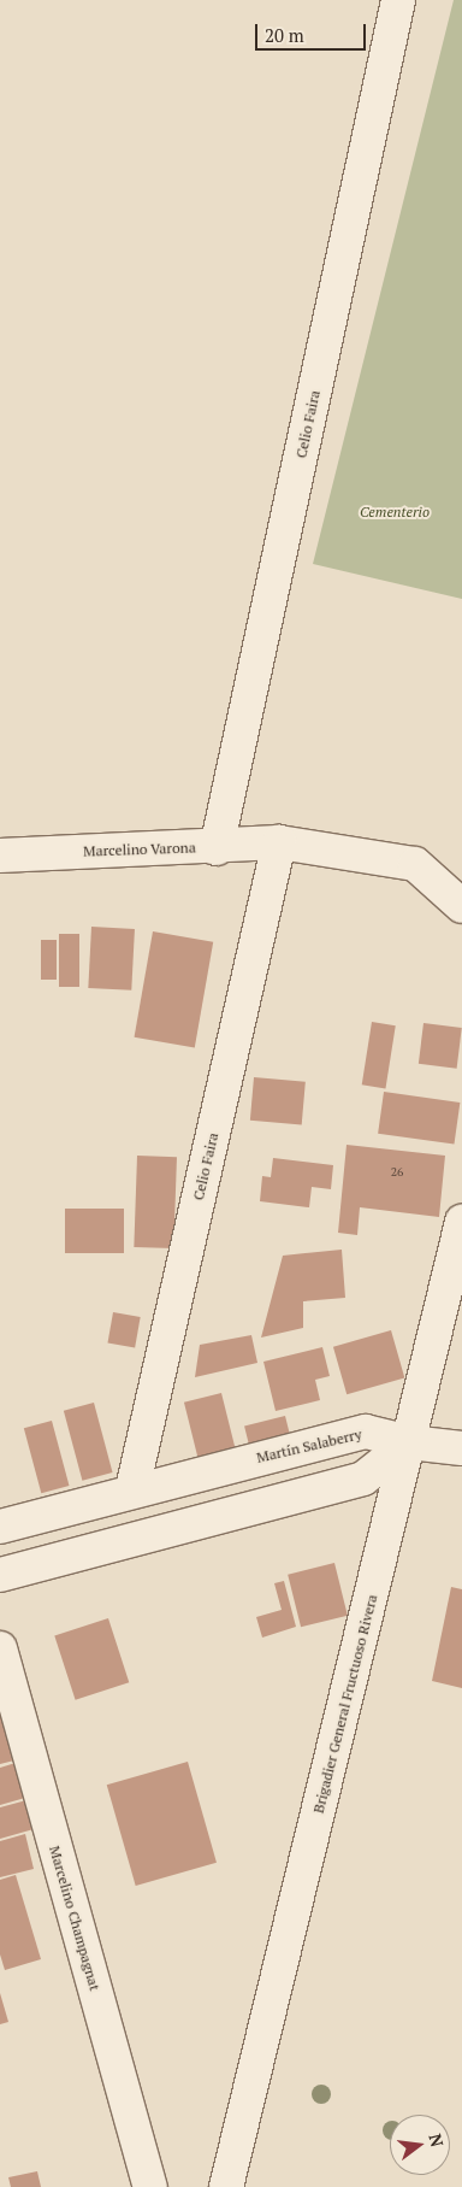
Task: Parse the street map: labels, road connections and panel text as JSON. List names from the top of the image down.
{
  "streets": {
    "street": [
      "Celio Faira",
      "Marcelino Varona",
      "Martín Salaberry",
      "Brigadier General Fructuoso Rivera",
      "Marcelino Champagnat"
    ]
  },
  "crossings": [
    ["Celio Faira", "Marcelino Varona"],
    ["Celio Faira", "Martín Salaberry"],
    ["Martín Salaberry", "Brigadier General Fructuoso Rivera"]
  ],
  "parks": ["Cementerio"],
  "house_numbers": ["26"],
  "scale_bar": "20 m",
  "north": "right"
}
